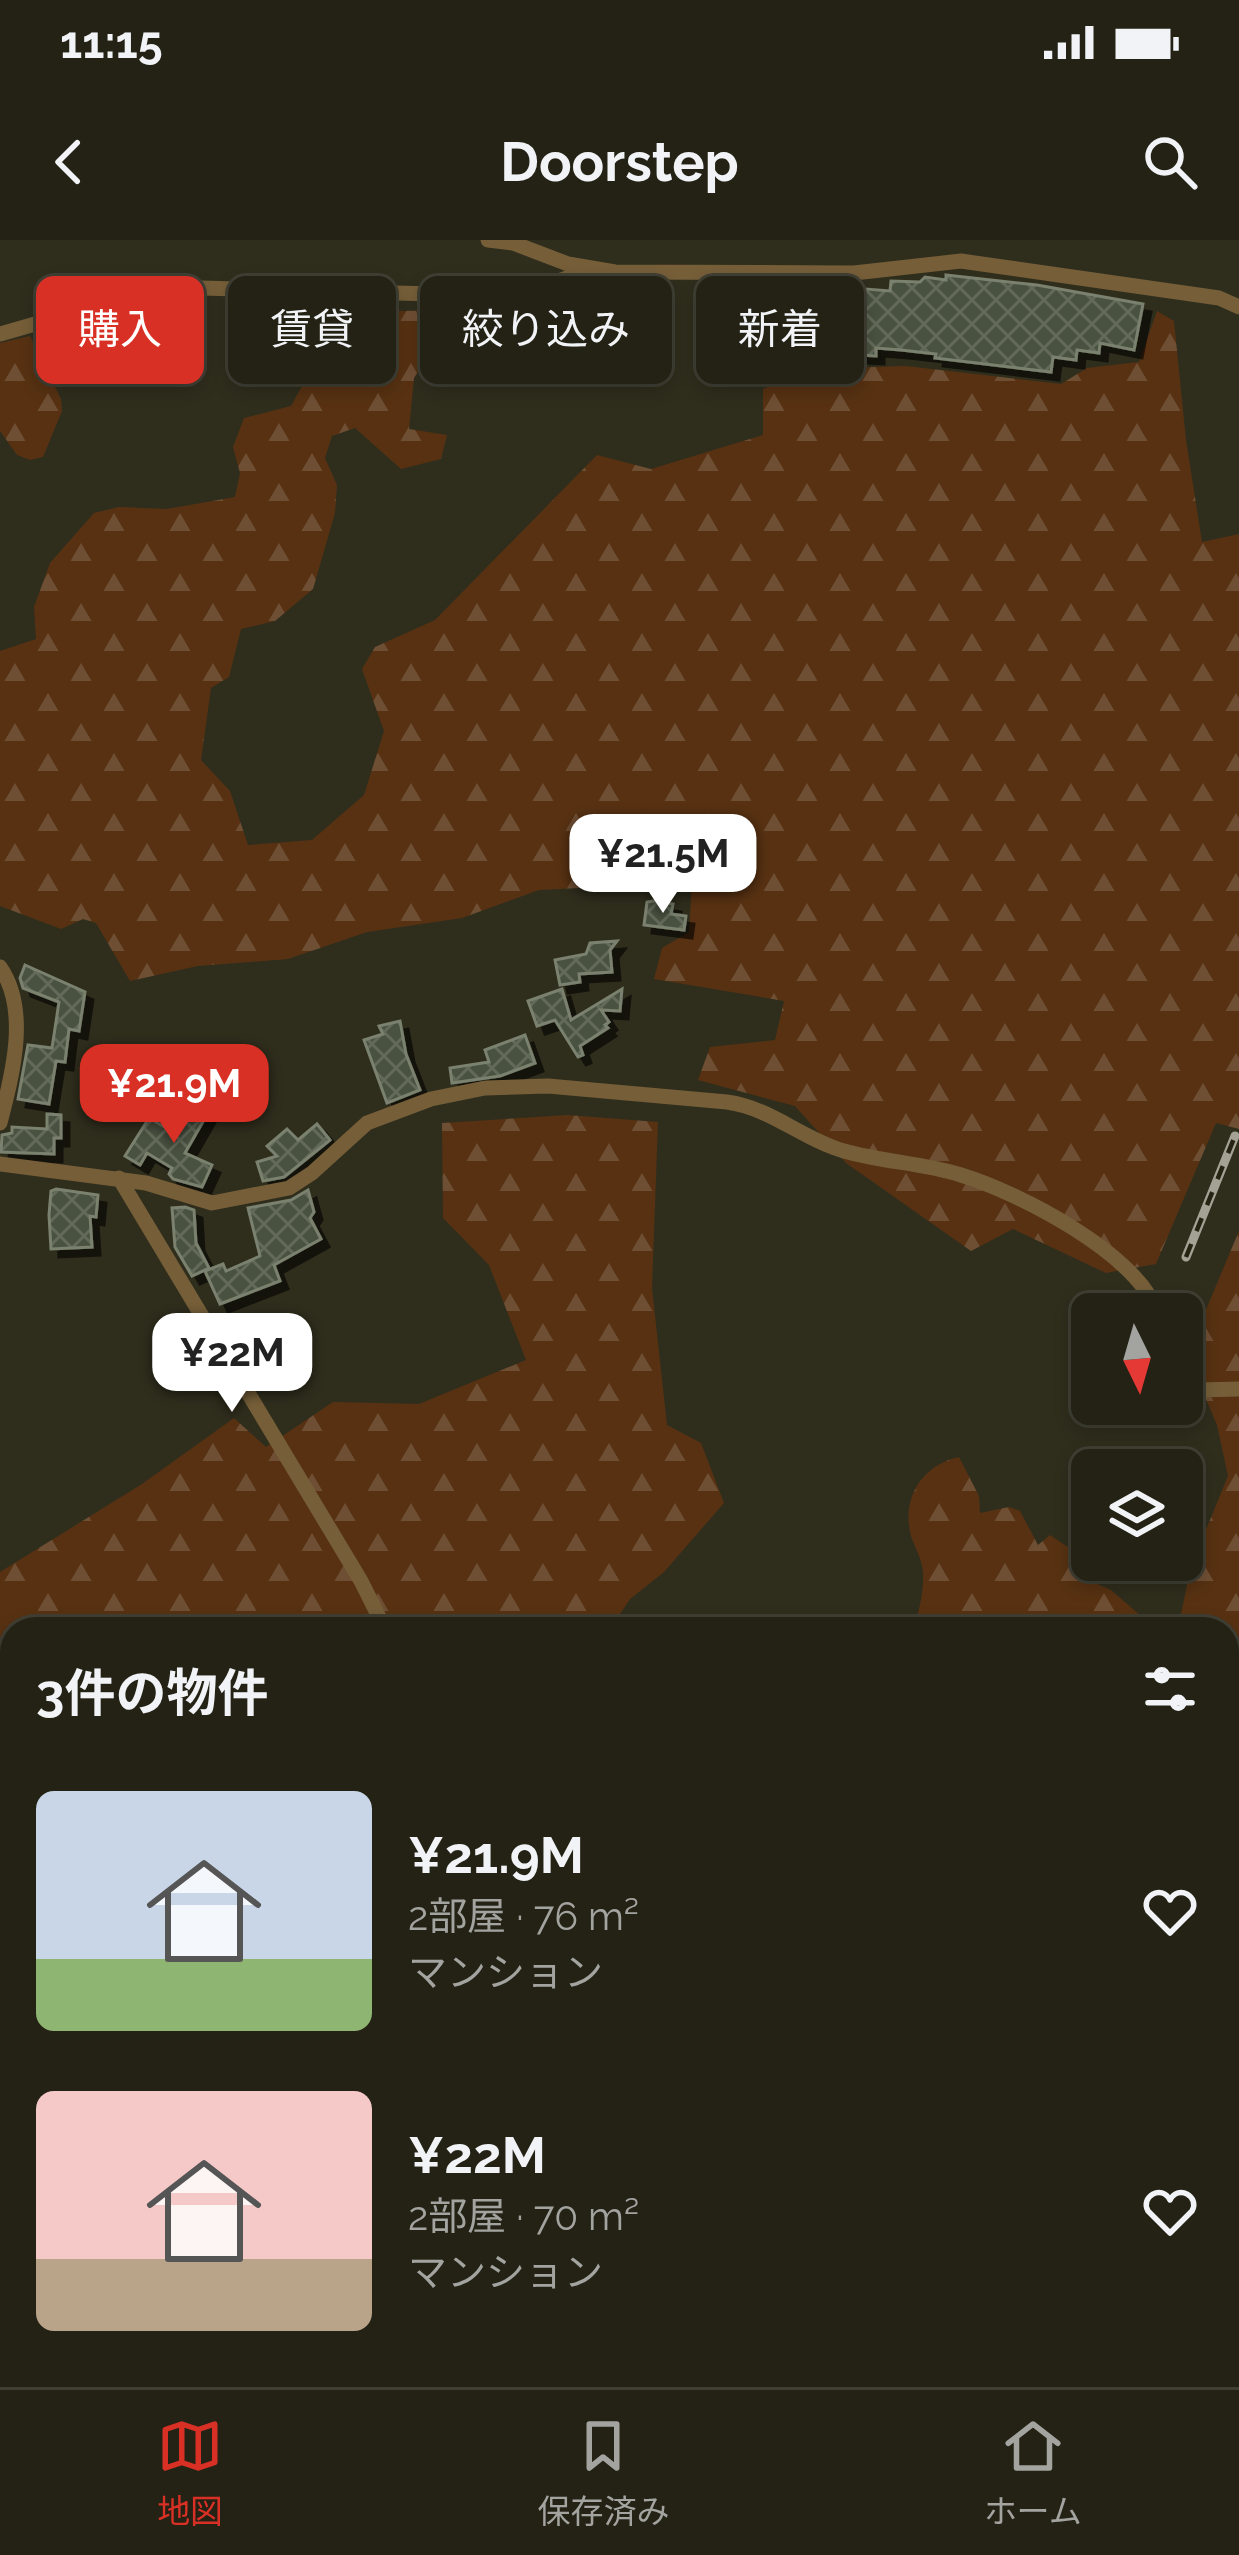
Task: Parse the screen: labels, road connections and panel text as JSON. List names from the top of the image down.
{
  "north": "bottom",
  "page": {
    "status": "11:15",
    "header": "Doorstep",
    "chip": [
      "購入",
      "賃貸",
      "絞り込み",
      "新着"
    ],
    "price": ["¥21.5M", "¥21.9M", "¥22M"],
    "heading": "3件の物件",
    "list": [
      {
        "name": "¥21.9M",
        "note": "2部屋 · 76 m² · マンション"
      },
      {
        "name": "¥22M",
        "note": "2部屋 · 70 m² · マンション"
      }
    ],
    "tabs": ["地図", "保存済み", "ホーム"]
  }
}
